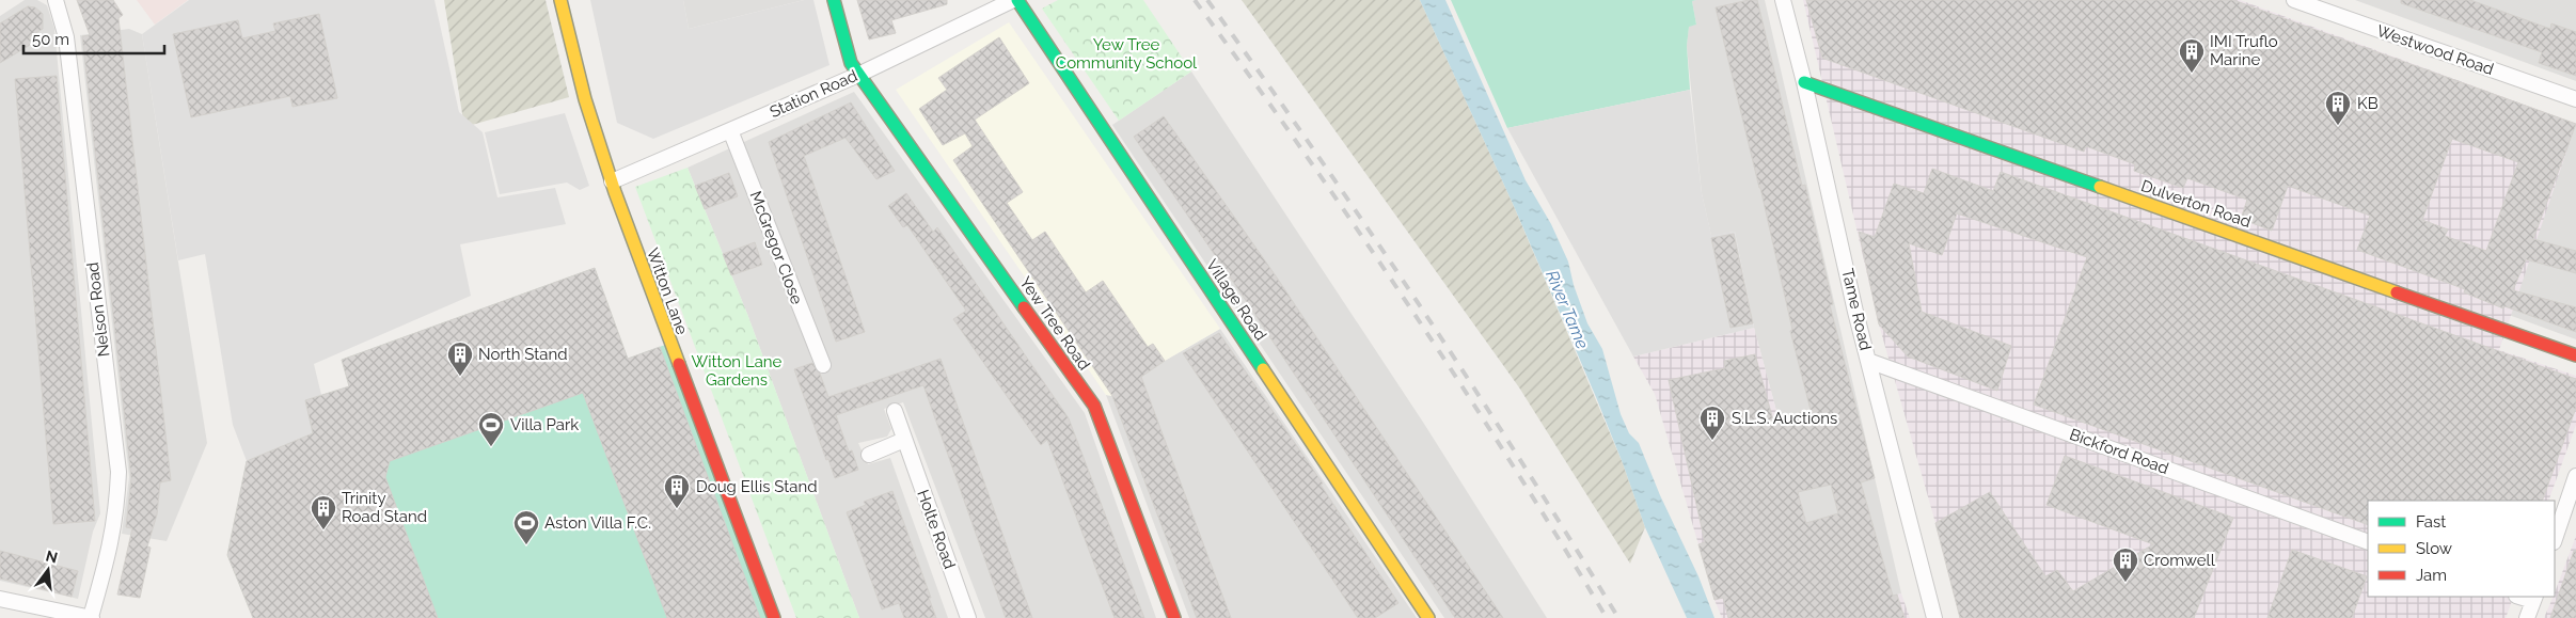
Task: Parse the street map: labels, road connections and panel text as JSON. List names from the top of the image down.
{
  "streets": {
    "street": [
      "Westwood Road",
      "Station Road",
      "Dulverton Road",
      "McGregor Close",
      "Witton Lane",
      "Village Road",
      "Nelson Road",
      "Tame Road",
      "Yew Tree Road",
      "Bickford Road",
      "Holte Road"
    ]
  },
  "crossings": [
    ["Station Road", "McGregor Close"],
    ["Station Road", "Witton Lane"],
    ["Station Road", "Yew Tree Road"],
    ["Dulverton Road", "Tame Road"],
    ["Tame Road", "Bickford Road"]
  ],
  "water": ["River Tame"],
  "parks": ["Yew Tree Community School", "Witton Lane Gardens"],
  "places": {
    "building": [
      "IMI Truflo Marine",
      "KB",
      "North Stand",
      "S.L.S. Auctions",
      "Doug Ellis Stand",
      "Trinity Road Stand",
      "Cromwell"
    ],
    "sports": ["Villa Park", "Aston Villa F.C."]
  },
  "legend": ["Fast", "Slow", "Jam"],
  "scale_bar": "50 m",
  "north": "top"
}
